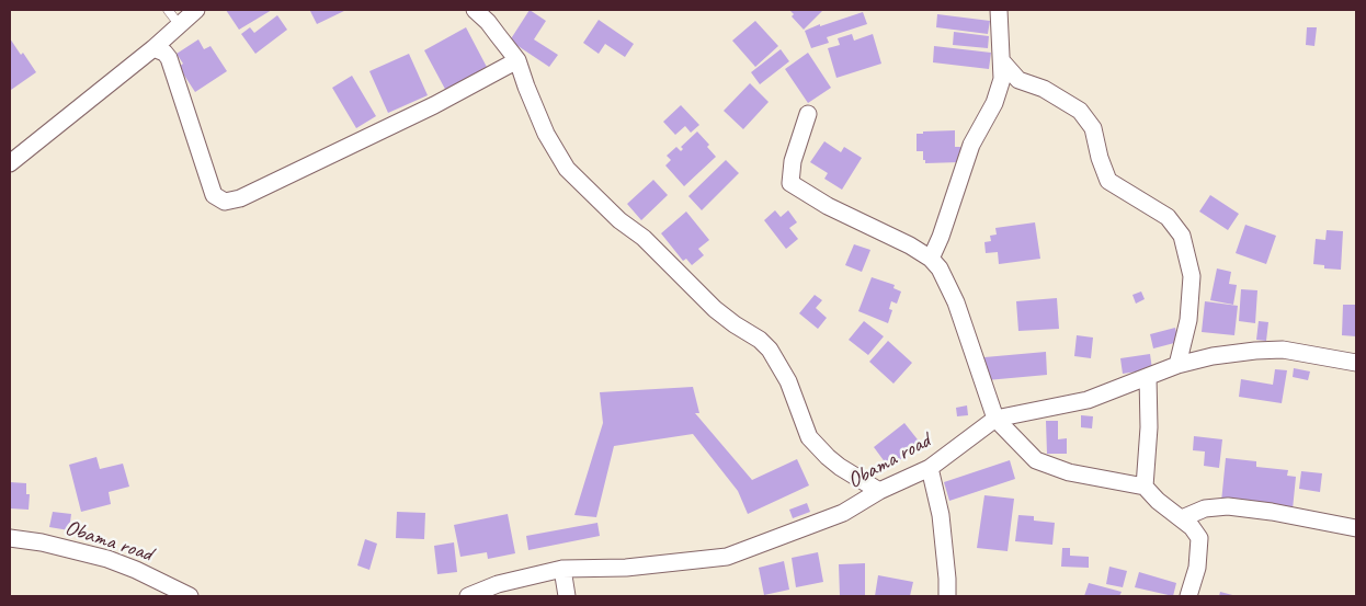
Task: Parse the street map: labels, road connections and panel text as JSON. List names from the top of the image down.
{
  "streets": {
    "street": ["Obama road"]
  }
}
